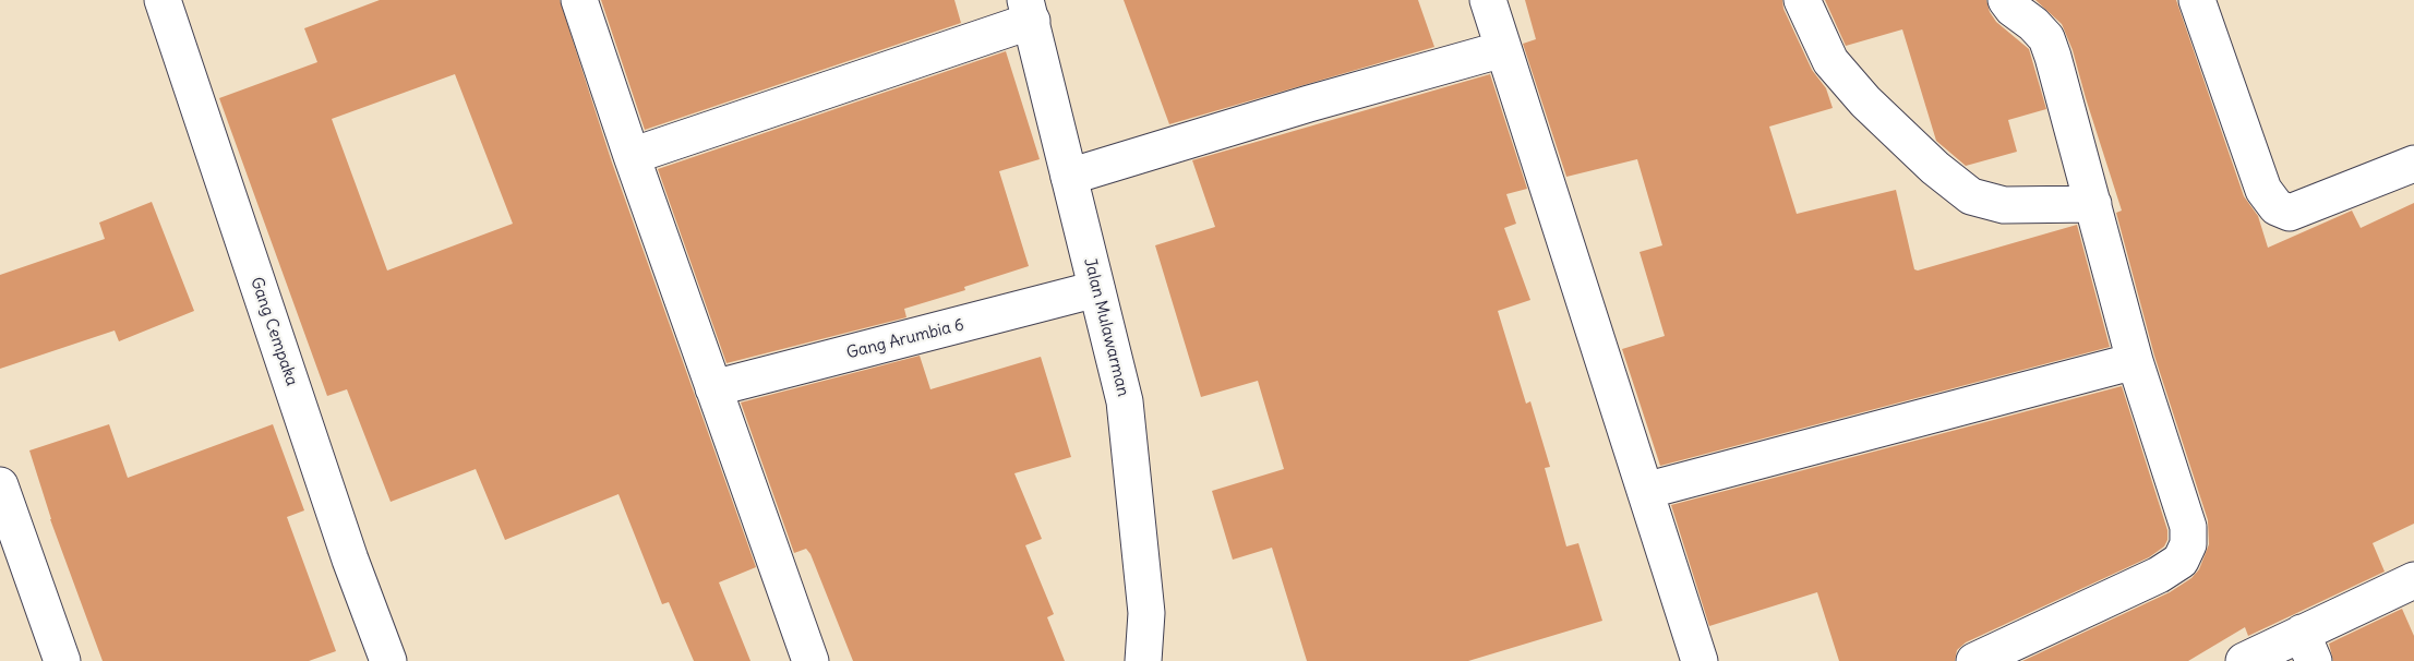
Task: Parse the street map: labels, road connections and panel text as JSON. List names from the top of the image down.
{
  "streets": {
    "street": ["Jalan Mulawarman", "Gang Cempaka", "Gang Arumbia 6"]
  },
  "crossings": [
    ["Jalan Mulawarman", "Gang Arumbia 6"]
  ]
}
